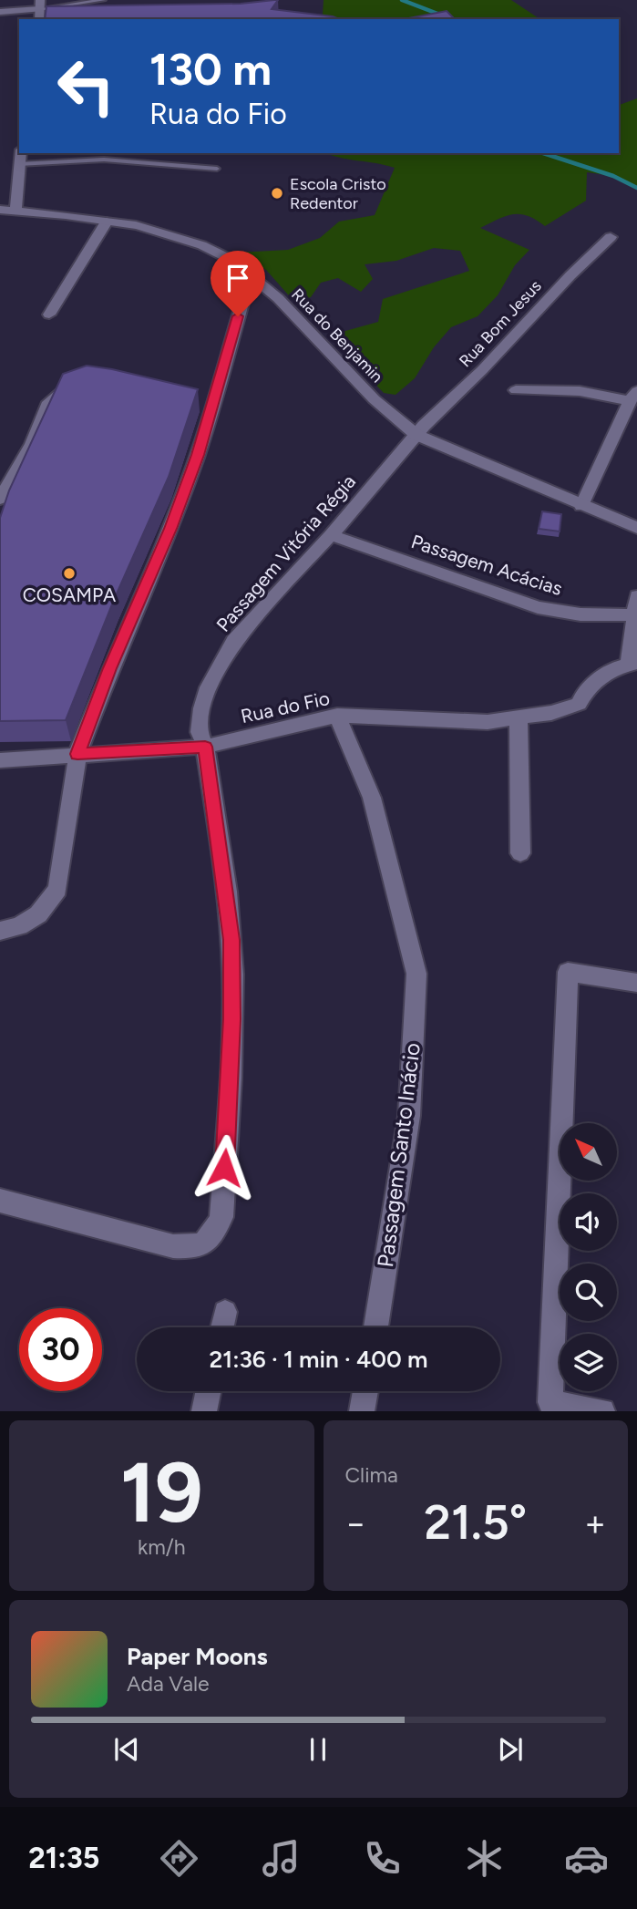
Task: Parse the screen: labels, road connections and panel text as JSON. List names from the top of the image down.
{
  "streets": {
    "street": [
      "Rua Bom Jesus",
      "Rua do Benjamin",
      "Passagem Vitória Régia",
      "Passagem Acácias",
      "Rua do Fio",
      "Passagem Santo Inácio"
    ]
  },
  "crossings": [
    ["Rua Bom Jesus", "Rua do Benjamin"],
    ["Rua Bom Jesus", "Passagem Vitória Régia"],
    ["Rua do Benjamin", "Passagem Vitória Régia"],
    ["Passagem Vitória Régia", "Passagem Acácias"],
    ["Passagem Vitória Régia", "Rua do Fio"],
    ["Rua do Fio", "Passagem Santo Inácio"]
  ],
  "places": ["Escola Cristo Redentor", "COSAMPA"],
  "north": "top left",
  "page": {
    "turn": ["130 m", "Rua do Fio"],
    "limit": "30",
    "trip": "21:36 · 1 min · 400 m",
    "tile": [
      ["19", "km/h"],
      "Clima"
    ],
    "heat": ["−", "21.5°", "+"],
    "song": ["Paper Moons", "Ada Vale"],
    "tabs": "21:35"
  }
}
